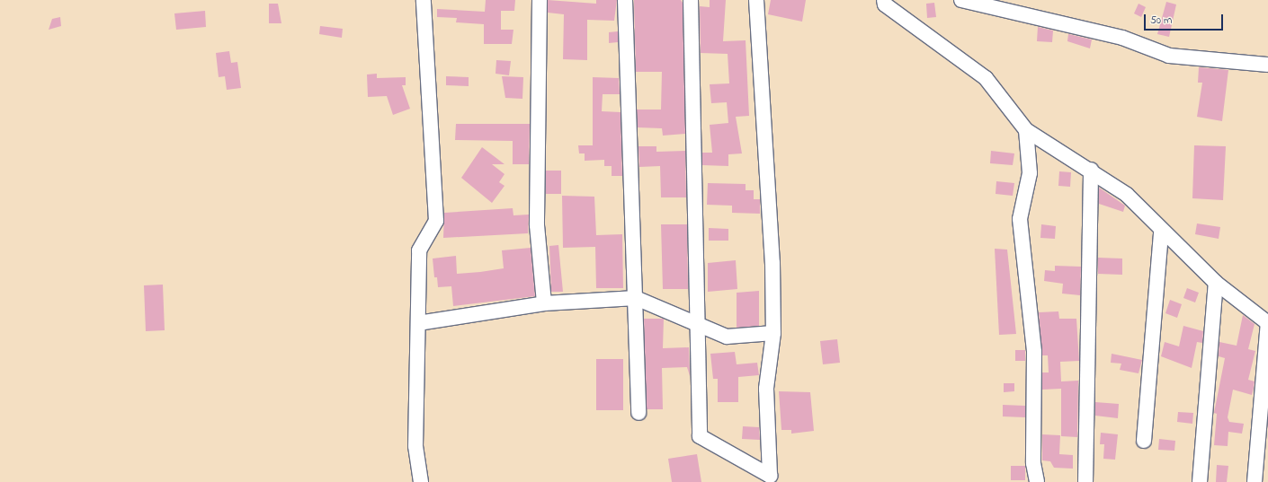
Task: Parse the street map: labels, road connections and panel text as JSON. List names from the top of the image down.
{
  "scale_bar": "50 m"
}
